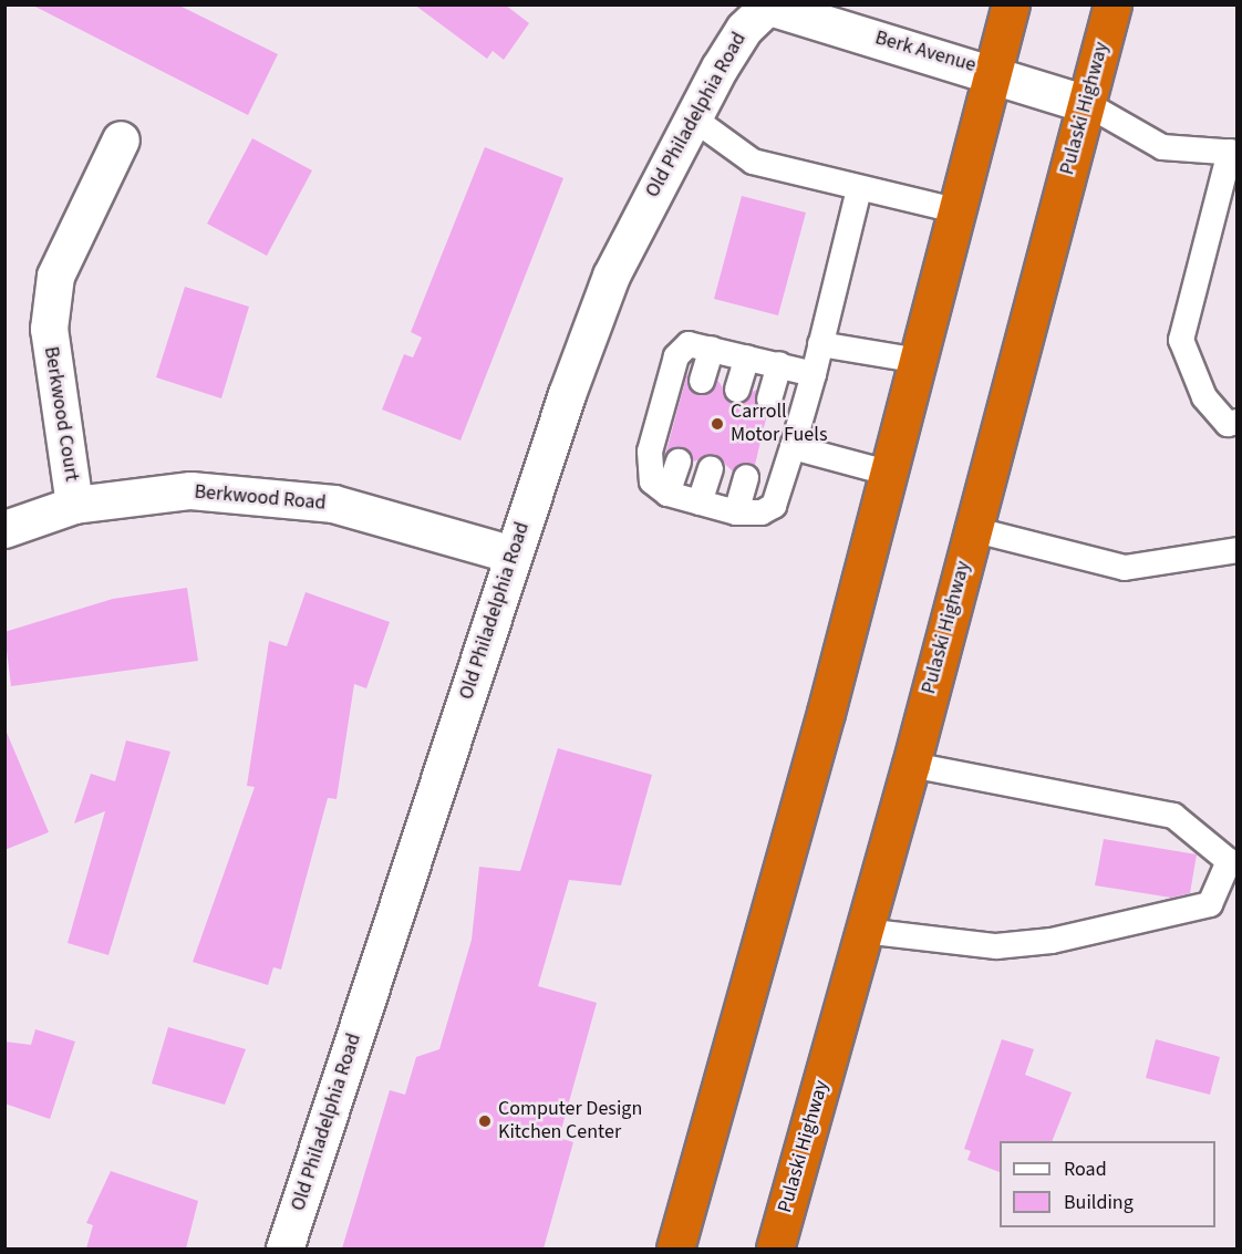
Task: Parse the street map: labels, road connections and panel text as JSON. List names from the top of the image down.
{
  "streets": {
    "highway": ["Pulaski Highway"],
    "street": [
      "Berk Avenue",
      "Old Philadelphia Road",
      "Berkwood Court",
      "Berkwood Road"
    ]
  },
  "crossings": [
    ["Berk Avenue", "Pulaski Highway"],
    ["Berk Avenue", "Old Philadelphia Road"],
    ["Old Philadelphia Road", "Berkwood Road"],
    ["Berkwood Court", "Berkwood Road"]
  ],
  "places": ["Carroll Motor Fuels", "Computer Design Kitchen Center"],
  "legend": ["Road", "Building"]
}
